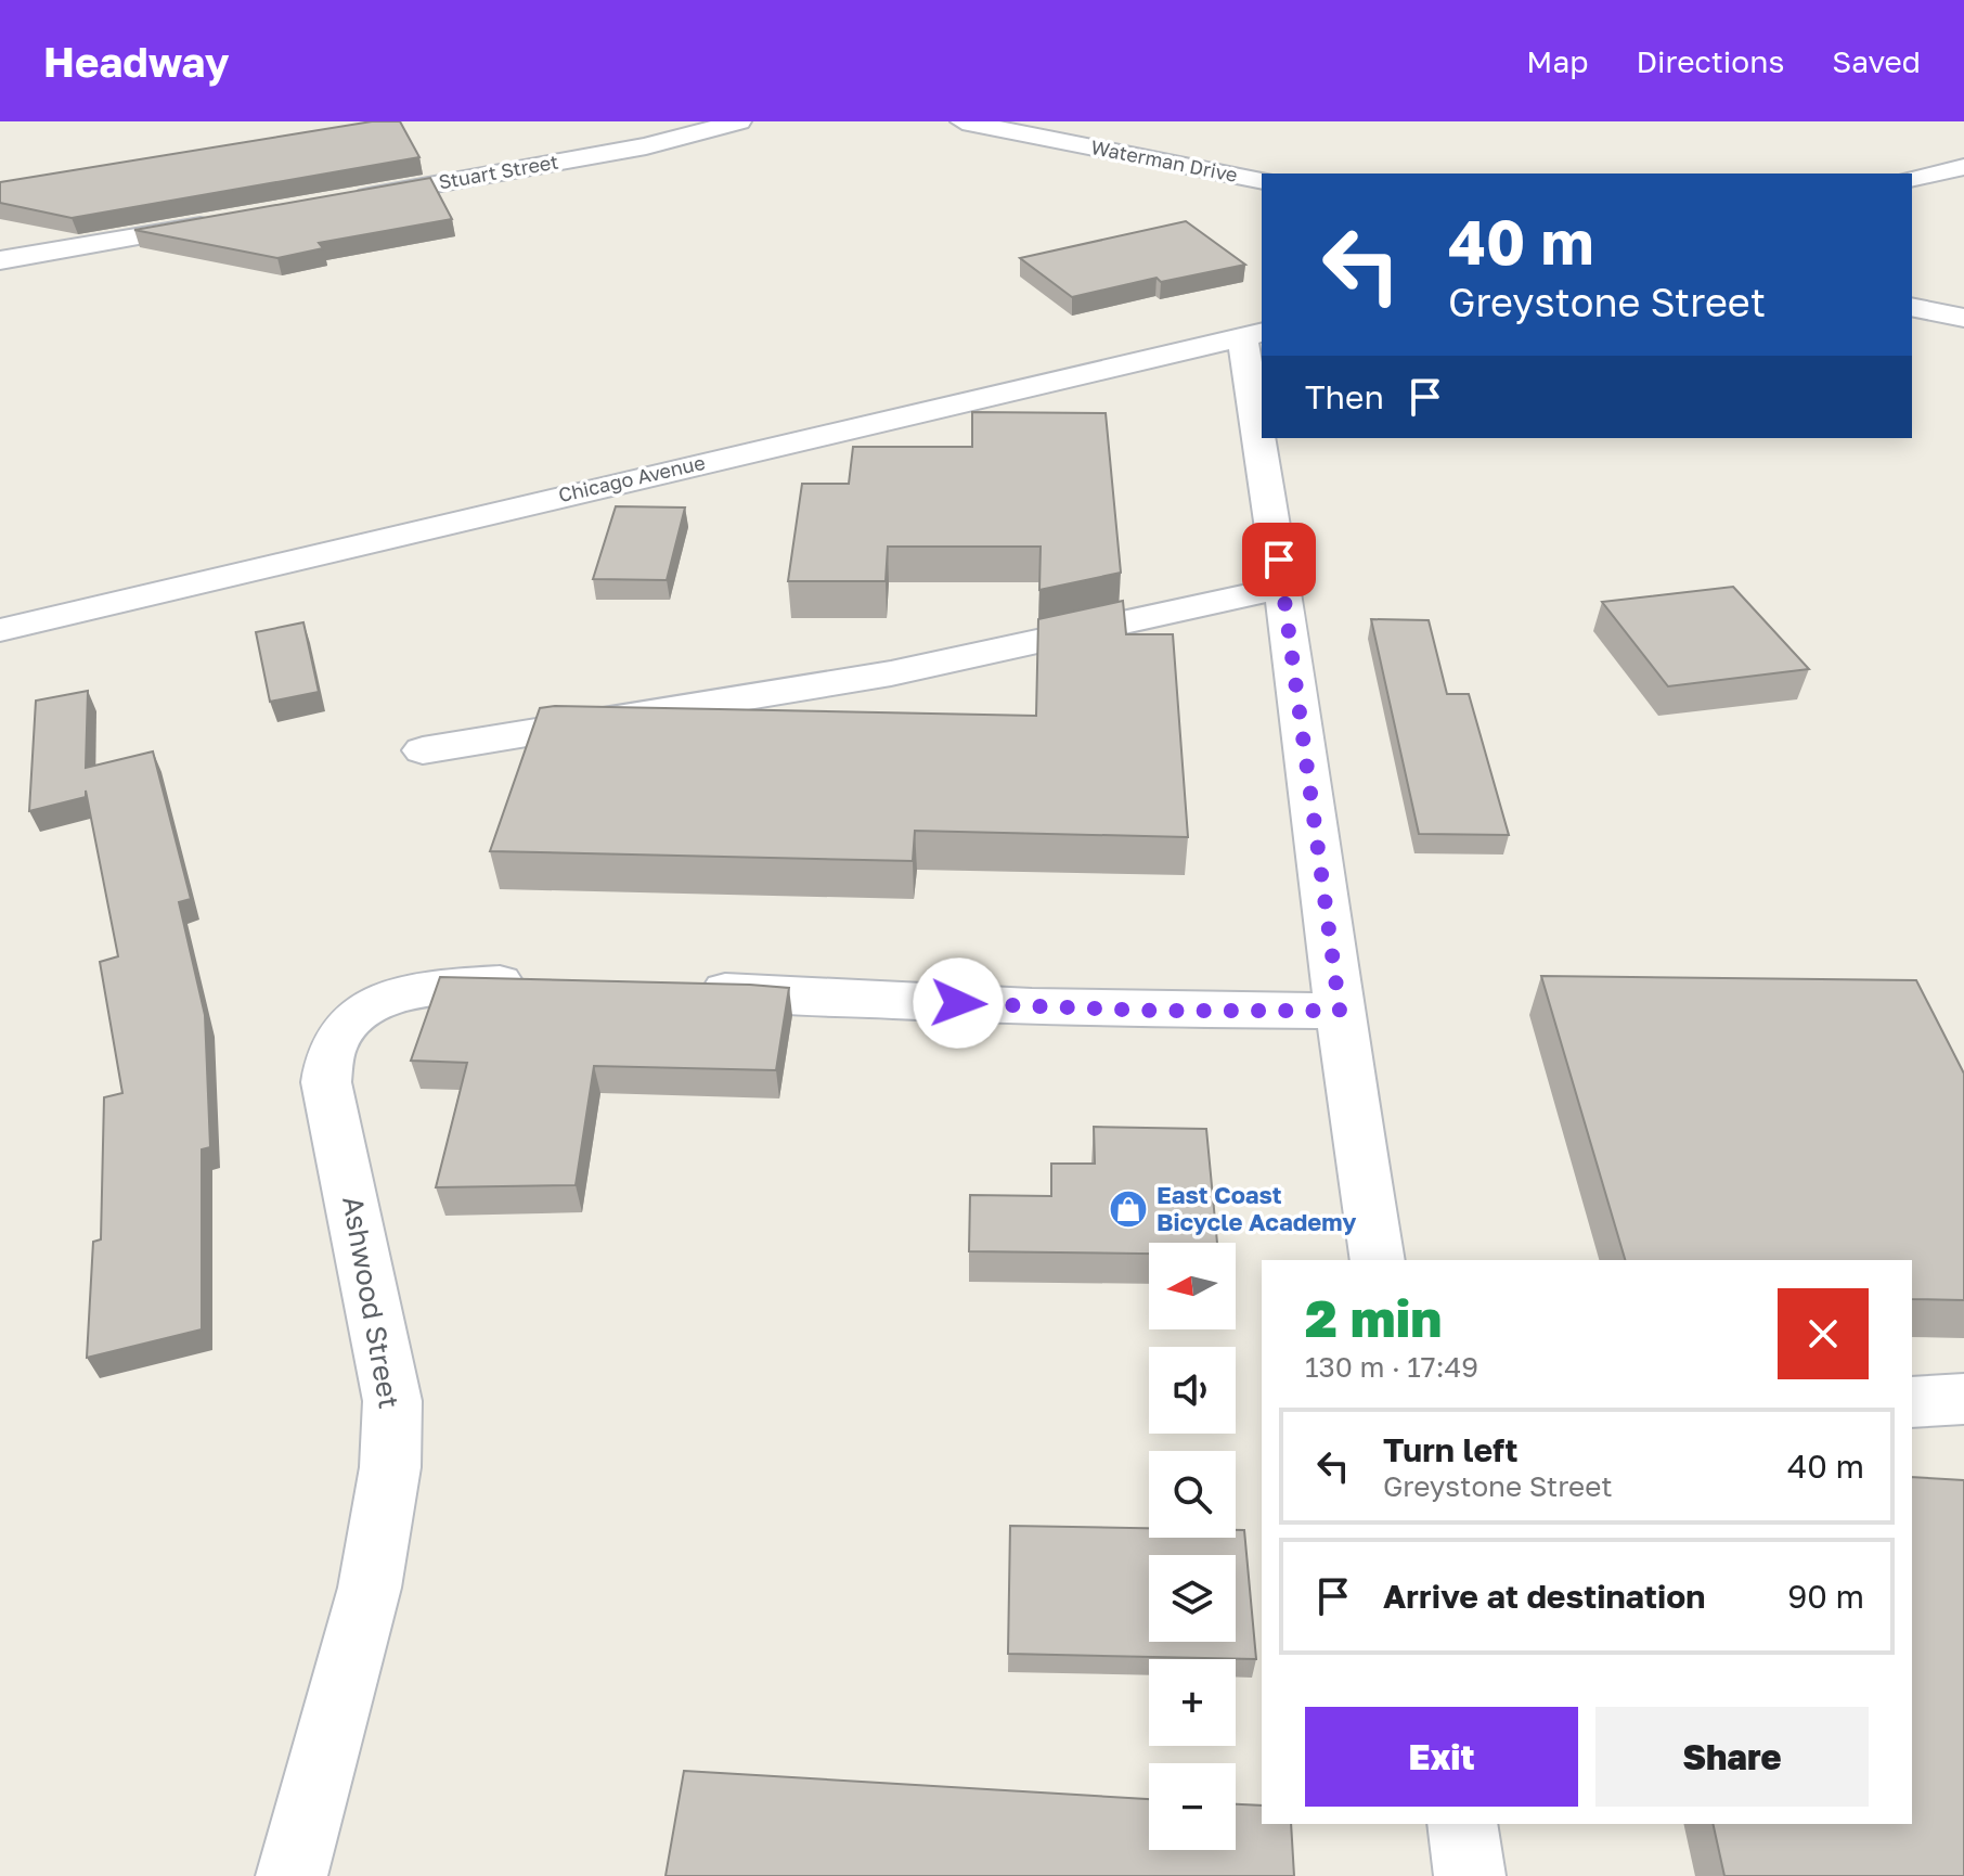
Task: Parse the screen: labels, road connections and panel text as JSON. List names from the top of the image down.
{
  "streets": {
    "street": [
      "Waterman Drive",
      "Stuart Street",
      "Chicago Avenue",
      "Ashwood Street"
    ]
  },
  "places": {
    "shop": ["East Coast Bicycle Academy"]
  },
  "north": "left",
  "page": {
    "header": "Headway",
    "nav": ["Map", "Directions", "Saved"],
    "turn": ["40 m", "Greystone Street"],
    "then": "Then",
    "map_buttons": ["+", "−"],
    "heading": ["2 min", "130 m · 17:49"],
    "list": [
      {
        "name": "Turn left",
        "note": "Greystone Street",
        "value": "40 m"
      },
      {
        "name": "Arrive at destination",
        "value": "90 m"
      }
    ],
    "buttons": ["Exit", "Share"]
  }
}
